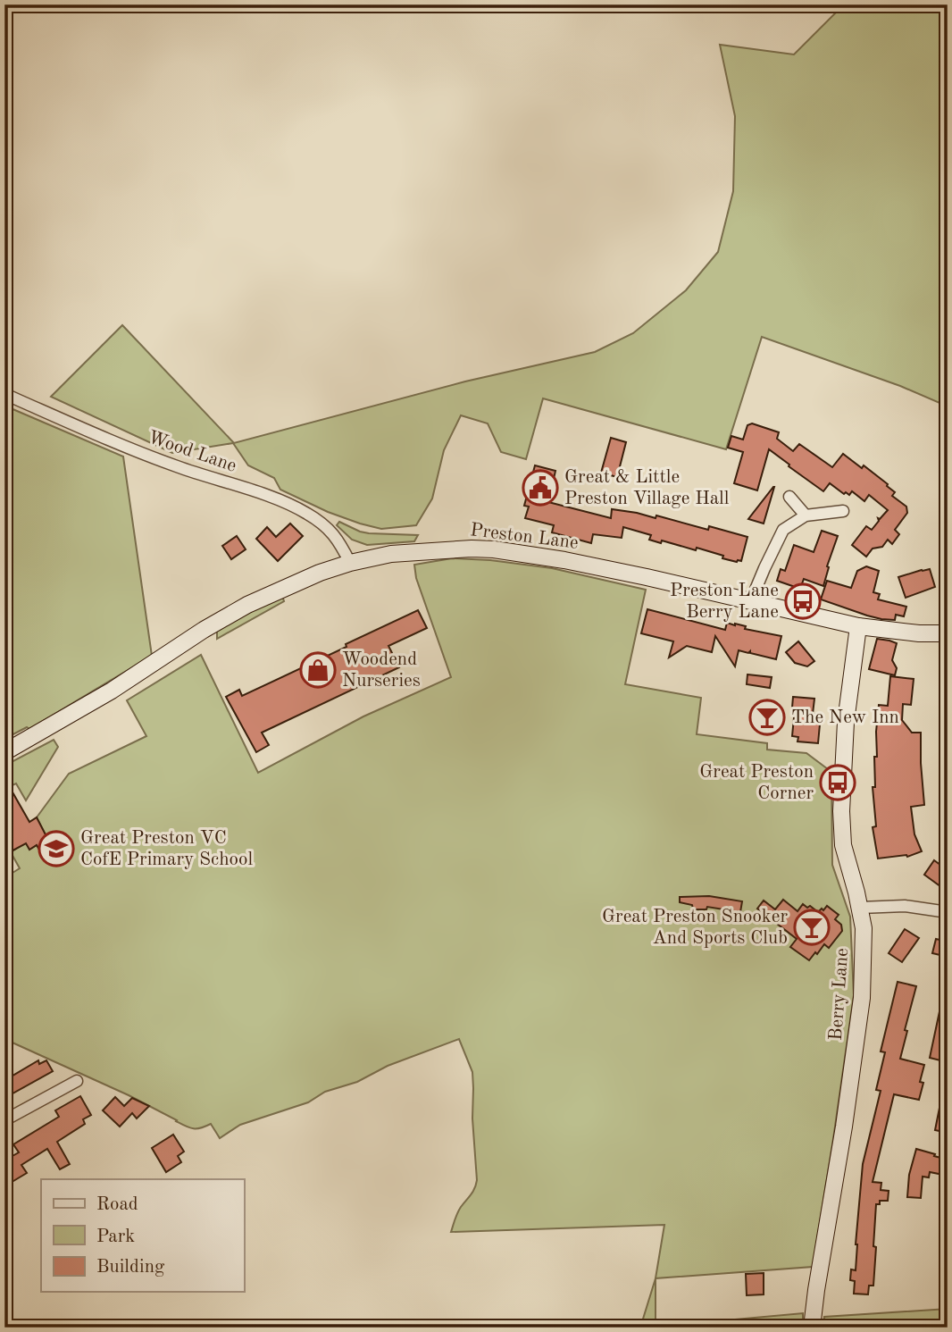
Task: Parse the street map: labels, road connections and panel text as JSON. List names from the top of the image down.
{
  "streets": {
    "street": ["Wood Lane", "Preston Lane", "Berry Lane"]
  },
  "crossings": [
    ["Wood Lane", "Preston Lane"],
    ["Preston Lane", "Berry Lane"]
  ],
  "places": {
    "public building": ["Great & Little Preston Village Hall"],
    "bus stop": ["Preston Lane Berry Lane", "Great Preston Corner"],
    "shop": ["Woodend Nurseries"],
    "bar": ["The New Inn", "Great Preston Snooker And Sports Club"],
    "school or university": ["Great Preston VC CofE Primary School"]
  },
  "legend": ["Road", "Park", "Building"]
}
